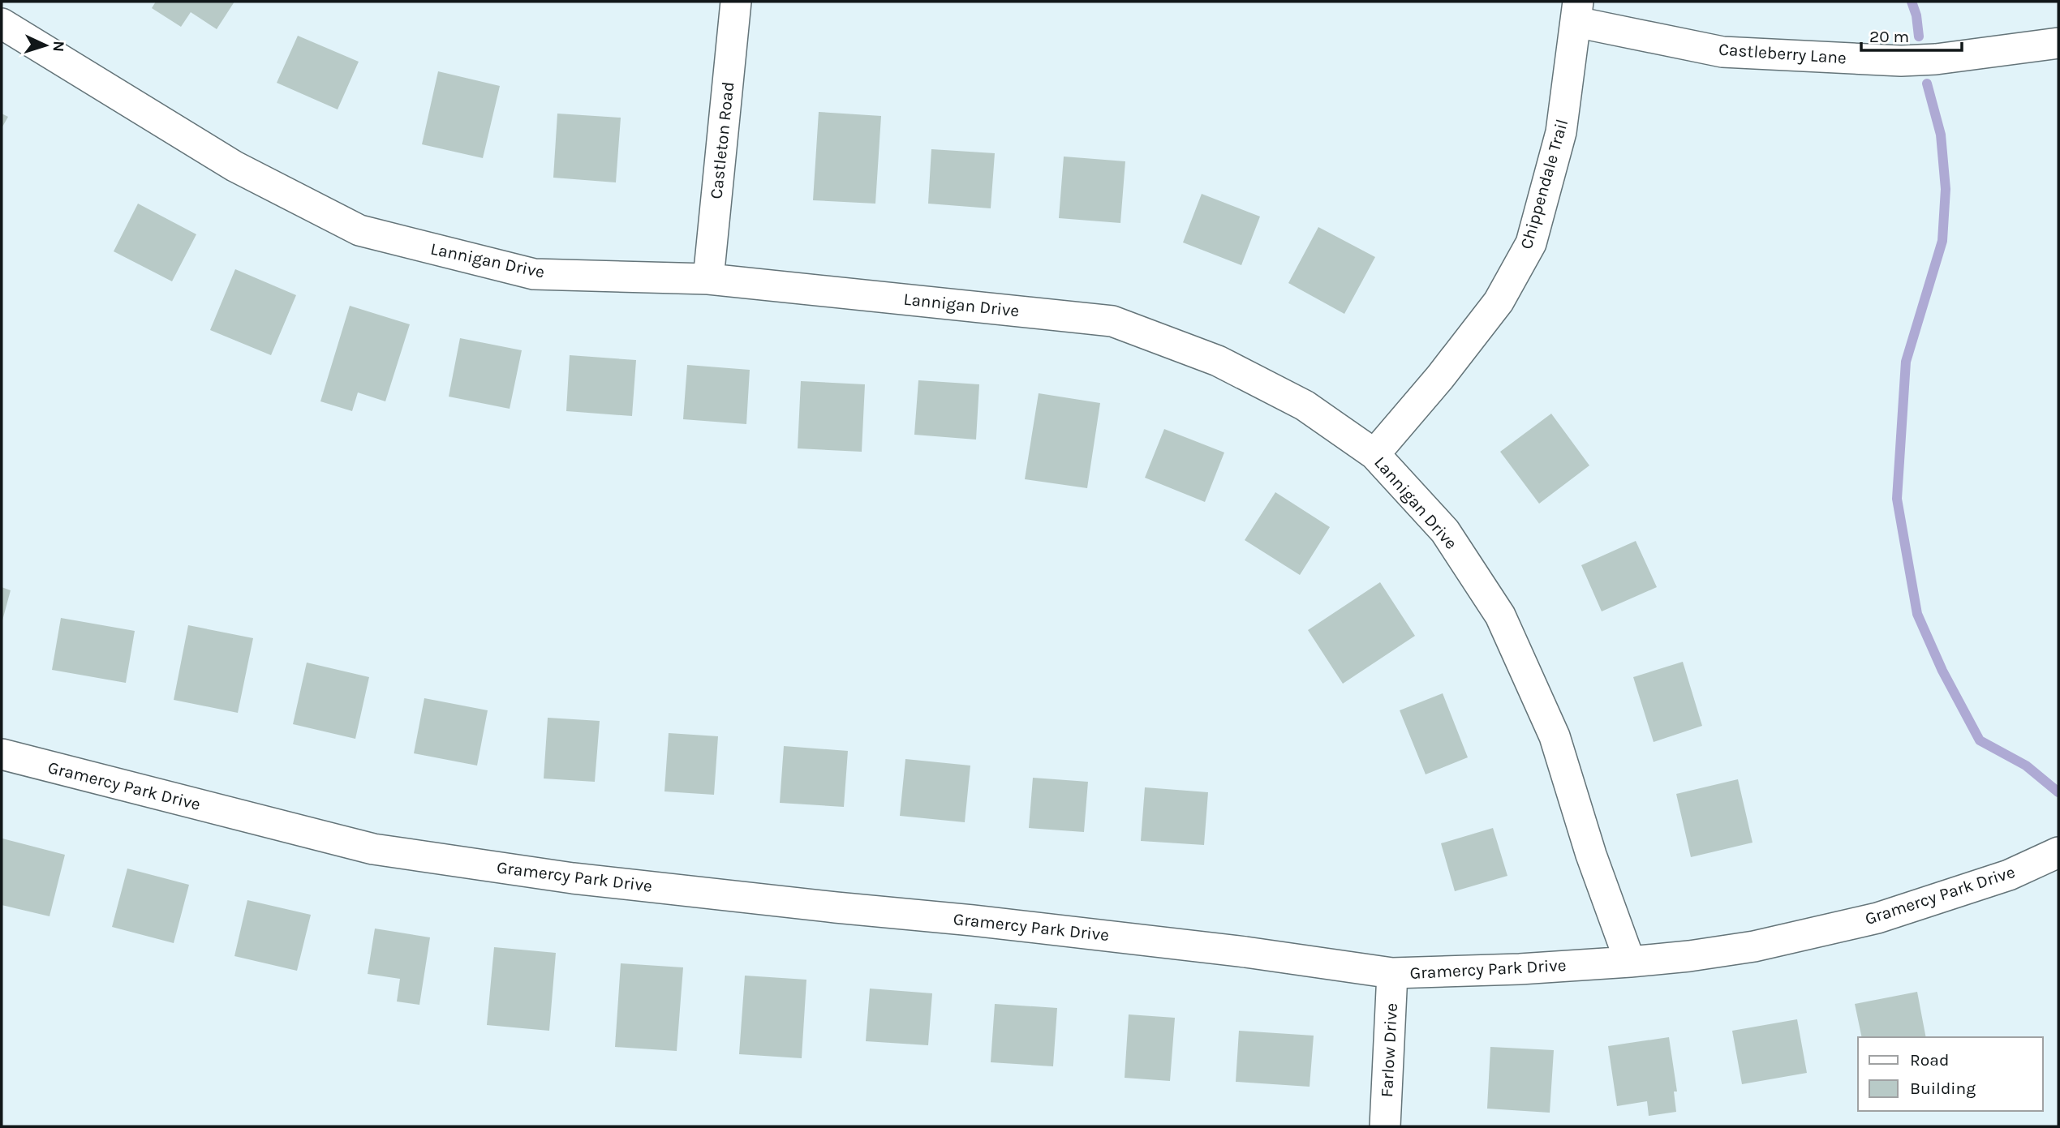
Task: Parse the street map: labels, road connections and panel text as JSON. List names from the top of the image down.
{
  "streets": {
    "street": [
      "Castleberry Lane",
      "Castleton Road",
      "Chippendale Trail",
      "Lannigan Drive",
      "Gramercy Park Drive",
      "Farlow Drive"
    ]
  },
  "crossings": [
    ["Castleberry Lane", "Chippendale Trail"],
    ["Castleton Road", "Lannigan Drive"],
    ["Chippendale Trail", "Lannigan Drive"],
    ["Lannigan Drive", "Gramercy Park Drive"],
    ["Gramercy Park Drive", "Farlow Drive"]
  ],
  "legend": ["Road", "Building"],
  "scale_bar": "20 m",
  "north": "right"
}
